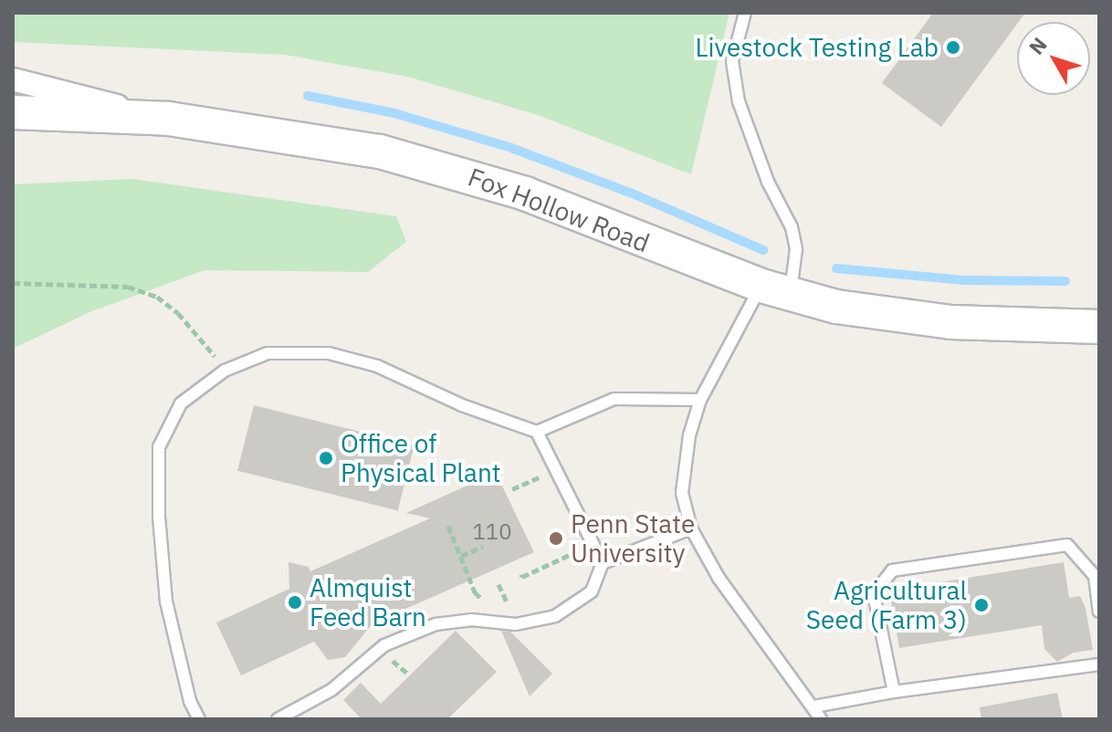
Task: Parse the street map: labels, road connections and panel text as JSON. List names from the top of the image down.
{
  "streets": {
    "main road": ["Fox Hollow Road"]
  },
  "places": [
    "Livestock Testing Lab",
    "Office of Physical Plant",
    "Penn State University",
    "Almquist Feed Barn",
    "Agricultural Seed (Farm 3)"
  ],
  "house_numbers": ["110"],
  "north": "top left"
}
